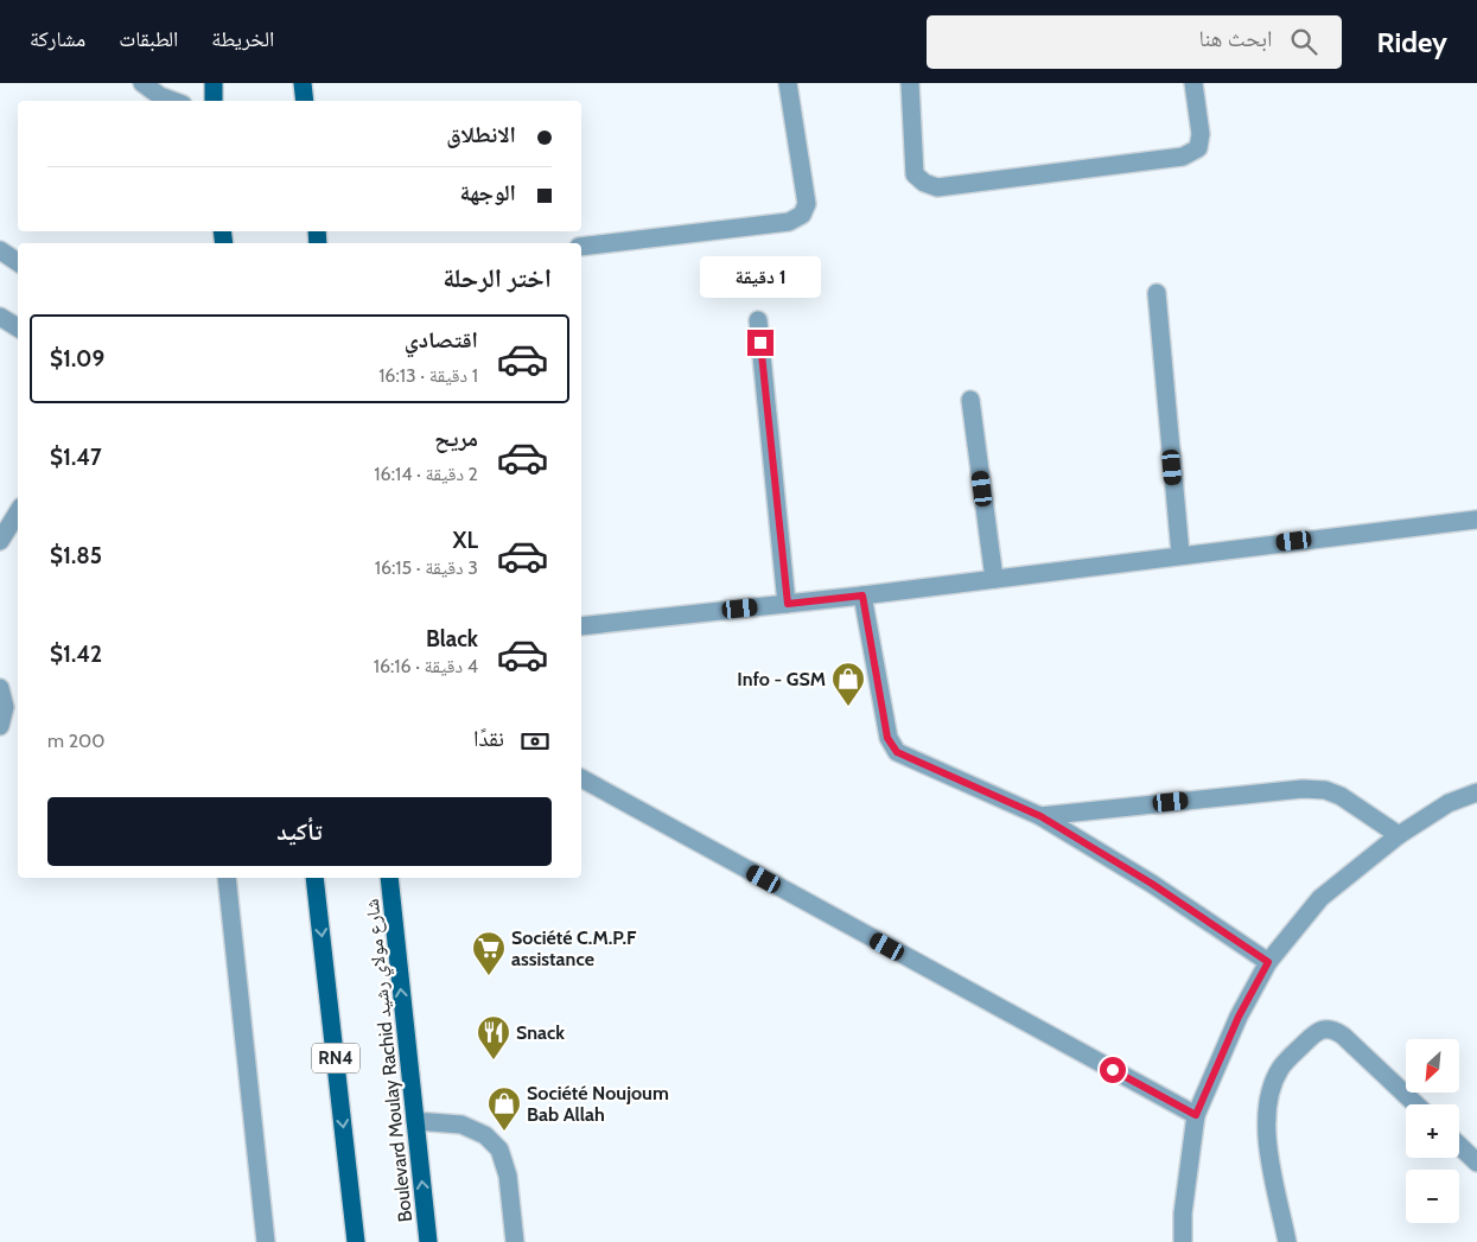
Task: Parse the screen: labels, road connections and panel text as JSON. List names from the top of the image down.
{
  "streets": {
    "main road": ["RN4", "Boulevard Moulay Rachid شارع مولاي رشيد"]
  },
  "places": {
    "shop": ["Info - GSM", "Société Noujoum Bab Allah"],
    "supermarket": ["Société C.M.P.F assistance"],
    "restaurant": ["Snack"]
  },
  "north": "bottom left",
  "page": {
    "header": "Ridey",
    "search": "ابحث هنا",
    "nav": ["الخريطة", "الطبقات", "مشاركة"],
    "banner": ["الانطلاق", "الوجهة"],
    "heading": "اختر الرحلة",
    "bubble": "1 دقيقة",
    "list": [
      {
        "name": "اقتصادي",
        "note": "1 دقيقة · 16:13",
        "value": "$1.09"
      },
      {
        "name": "مريح",
        "note": "2 دقيقة · 16:14",
        "value": "$1.47"
      },
      {
        "name": "XL",
        "note": "3 دقيقة · 16:15",
        "value": "$1.85"
      },
      {
        "name": "Black",
        "note": "4 دقيقة · 16:16",
        "value": "$1.42"
      }
    ],
    "pay": ["نقدًا", "200 m"],
    "buttons": "تأكيد",
    "map_buttons": ["+", "−"]
  }
}
